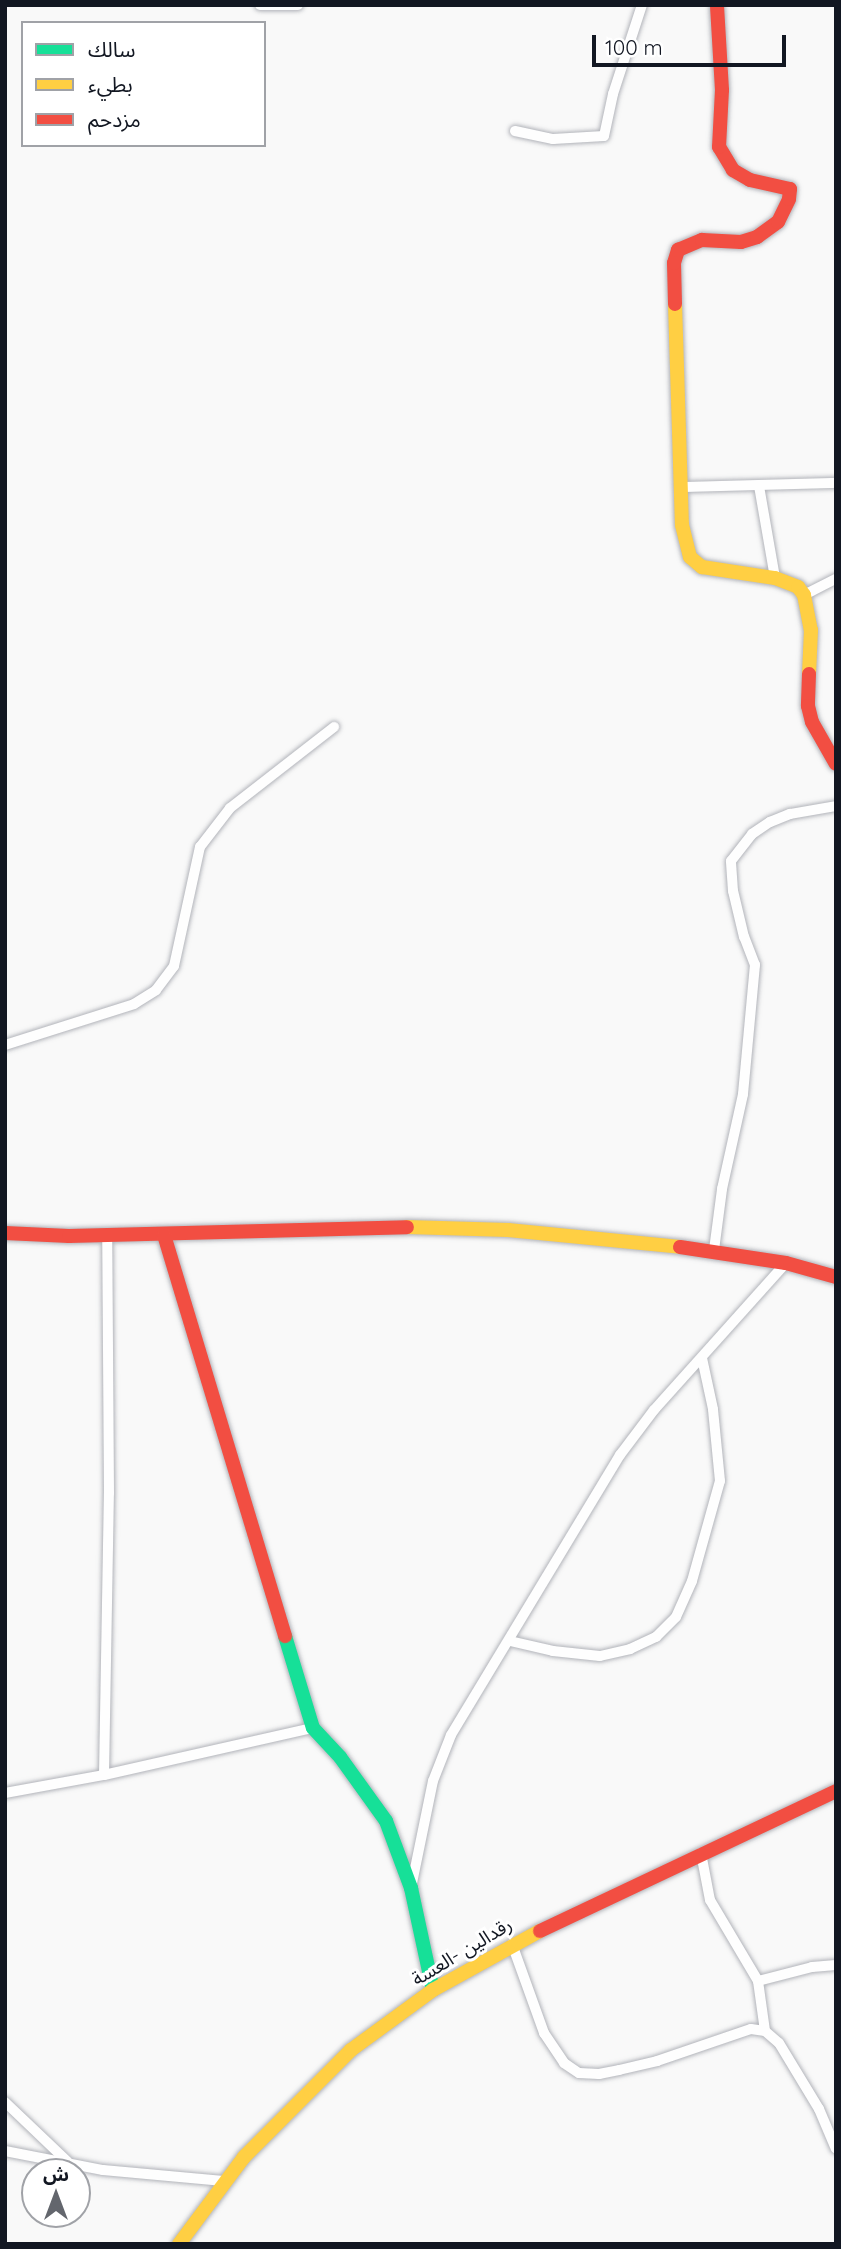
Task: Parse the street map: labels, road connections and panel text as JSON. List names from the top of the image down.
{
  "streets": {
    "street": ["رقدالين -العسة"]
  },
  "legend": ["سالك", "بطيء", "مزدحم"],
  "scale_bar": "100 m",
  "north": "top"
}
